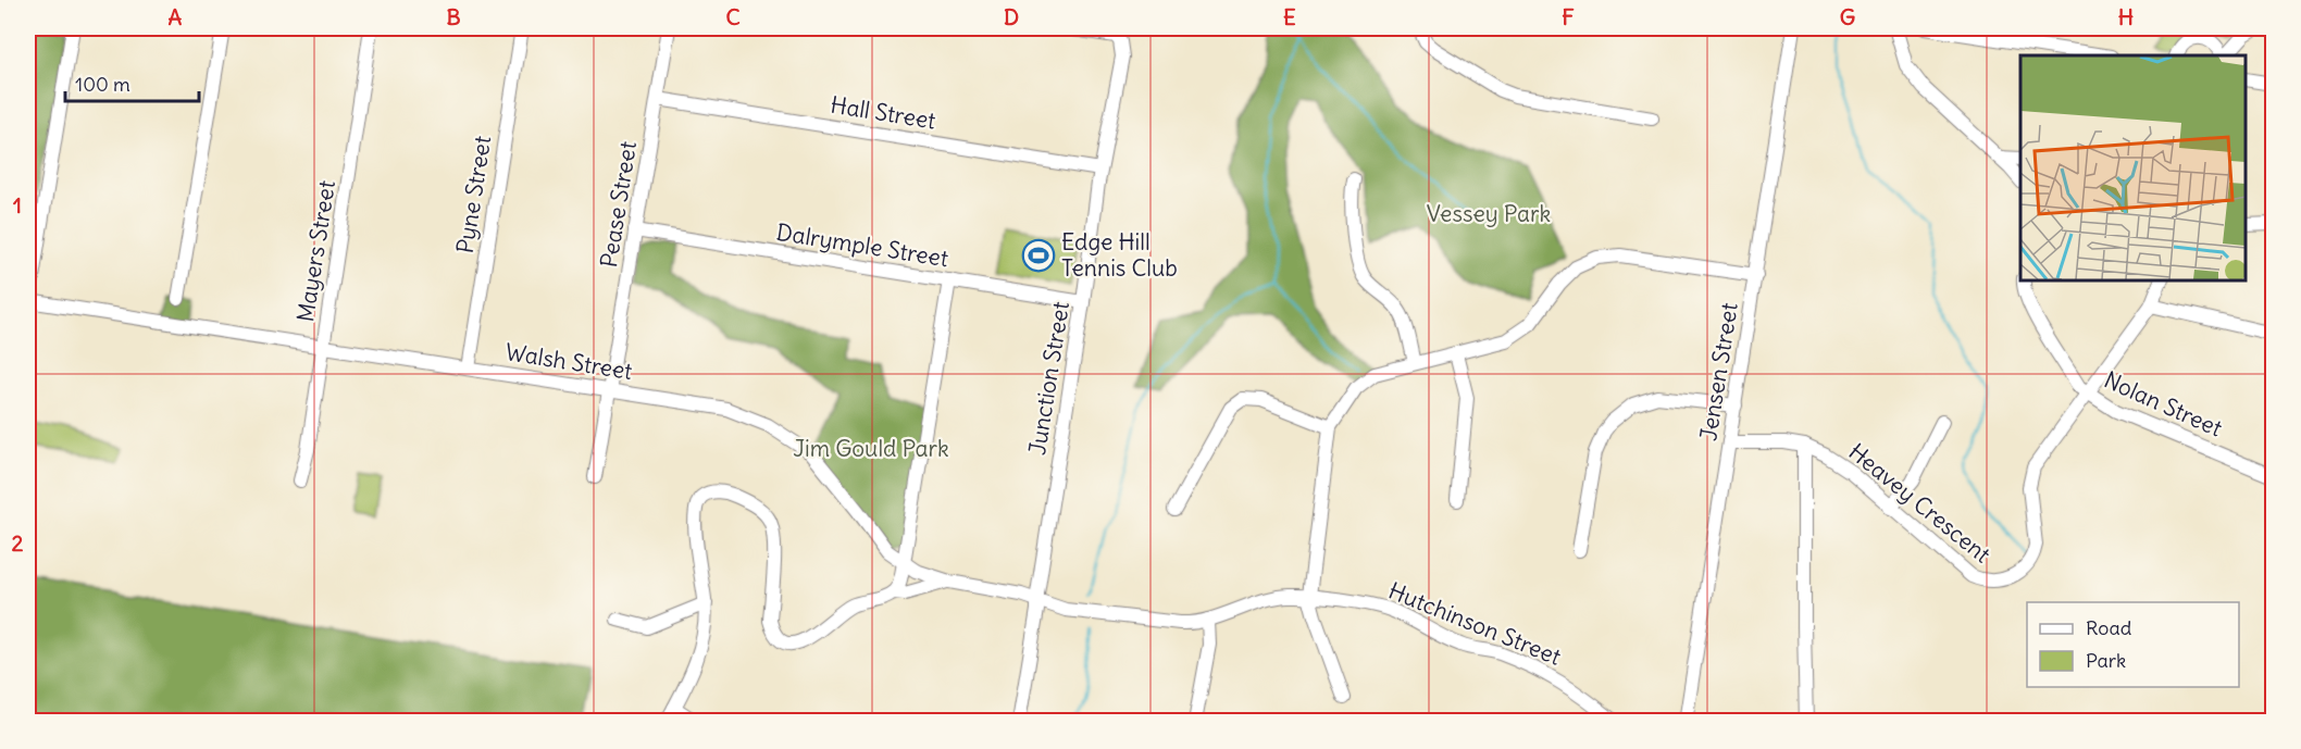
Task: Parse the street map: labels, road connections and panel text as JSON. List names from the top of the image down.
{
  "streets": {
    "street": [
      "Hall Street",
      "Pyne Street",
      "Pease Street",
      "Dalrymple Street",
      "Mayers Street",
      "Walsh Street",
      "Jensen Street",
      "Junction Street",
      "Nolan Street",
      "Heavey Crescent",
      "Hutchinson Street"
    ]
  },
  "crossings": [
    ["Hall Street", "Pease Street"],
    ["Hall Street", "Junction Street"],
    ["Pyne Street", "Walsh Street"],
    ["Pease Street", "Dalrymple Street"],
    ["Pease Street", "Walsh Street"],
    ["Dalrymple Street", "Junction Street"],
    ["Mayers Street", "Walsh Street"],
    ["Walsh Street", "Junction Street"],
    ["Walsh Street", "Hutchinson Street"],
    ["Jensen Street", "Heavey Crescent"],
    ["Junction Street", "Hutchinson Street"],
    ["Nolan Street", "Heavey Crescent"]
  ],
  "parks": ["Vessey Park", "Jim Gould Park"],
  "places": {
    "sports": ["Edge Hill Tennis Club"]
  },
  "legend": ["Road", "Park"],
  "scale_bar": "100 m",
  "grid": {
    "columns": [
      "A",
      "B",
      "C",
      "D",
      "E",
      "F",
      "G",
      "H"
    ],
    "rows": ["1", "2"]
  }
}
